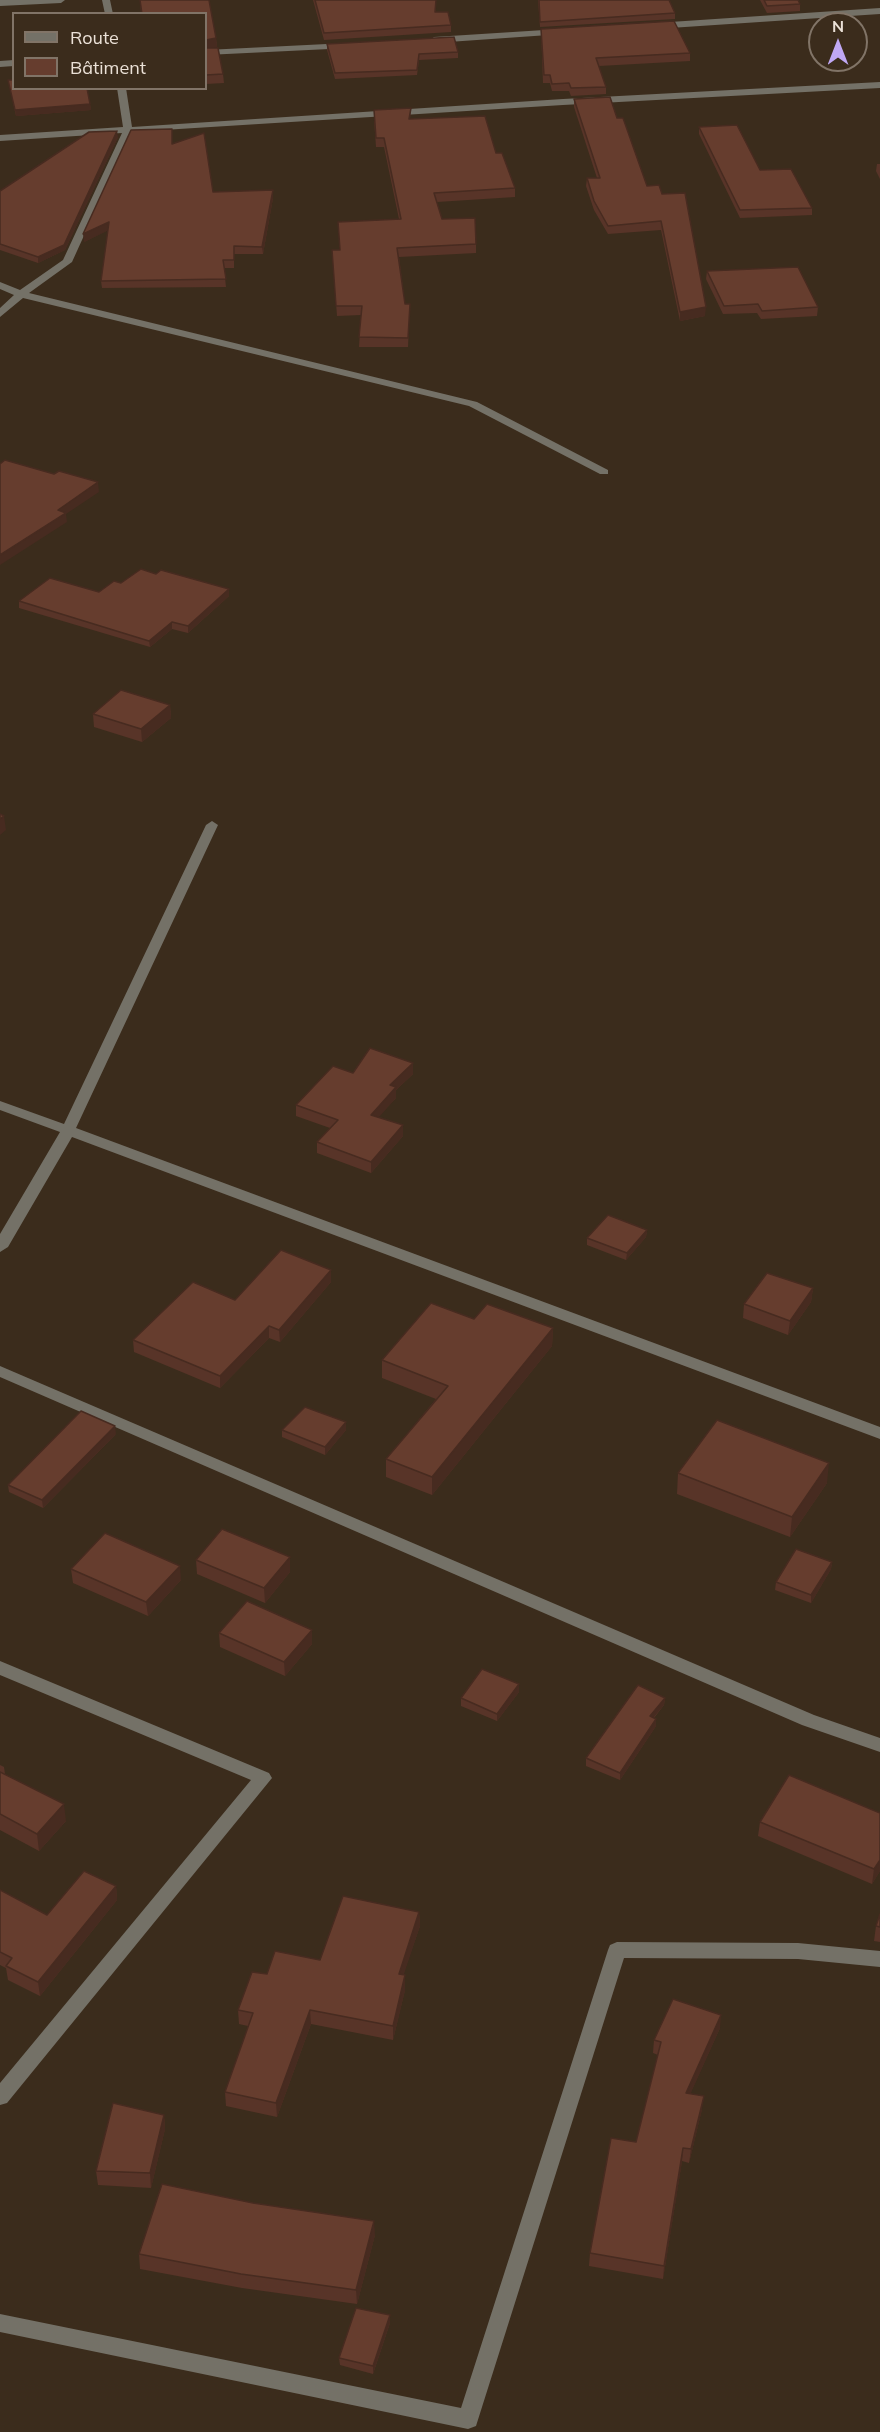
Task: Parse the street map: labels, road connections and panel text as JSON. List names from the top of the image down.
{
  "legend": ["Route", "Bâtiment"],
  "north": "top"
}
